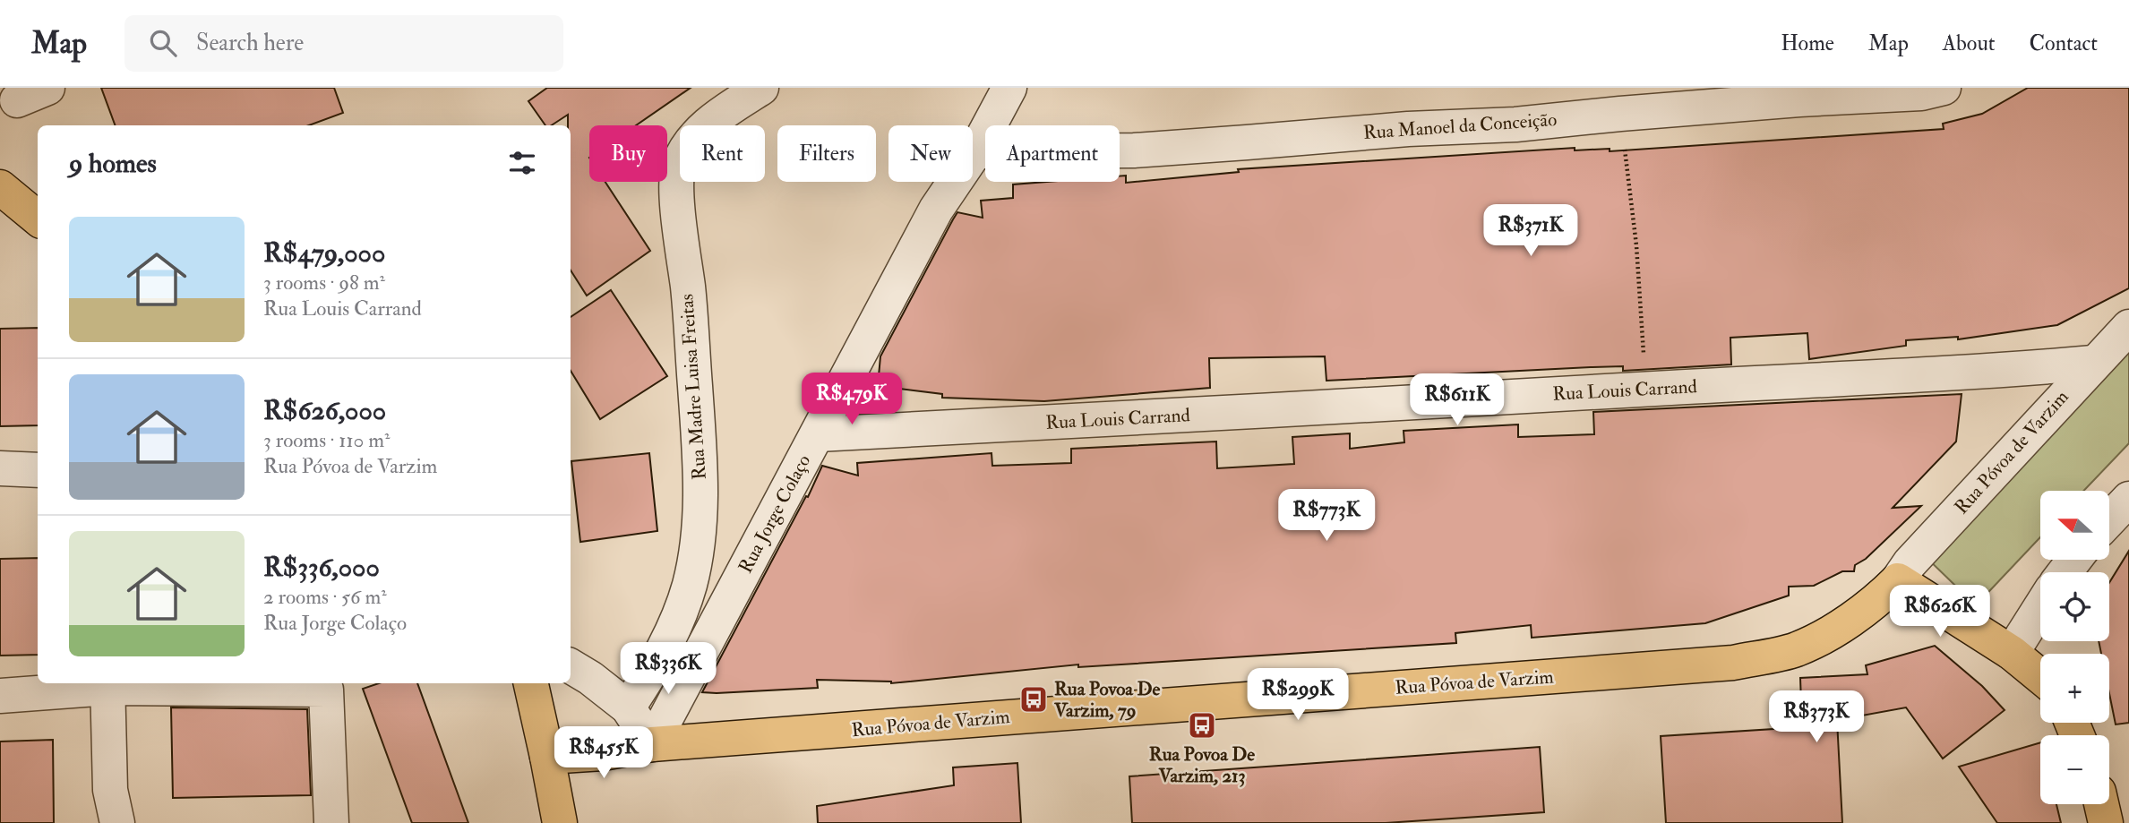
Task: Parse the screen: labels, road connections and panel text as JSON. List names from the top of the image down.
{
  "streets": {
    "main road": ["Rua Póvoa de Varzim"],
    "street": [
      "Rua Manoel da Conceição",
      "Rua Madre Luisa Freitas",
      "Rua Louis Carrand",
      "Rua Jorge Colaço"
    ]
  },
  "crossings": [
    ["Rua Manoel da Conceição", "Rua Jorge Colaço"],
    ["Rua Louis Carrand", "Rua Póvoa de Varzim"],
    ["Rua Louis Carrand", "Rua Jorge Colaço"],
    ["Rua Póvoa de Varzim", "Rua Jorge Colaço"]
  ],
  "places": {
    "bus stop": ["Rua Povoa De Varzim, 79", "Rua Povoa De Varzim, 213"]
  },
  "north": "left",
  "page": {
    "header": "Map",
    "search": "Search here",
    "nav": [
      "Home",
      "Map",
      "About",
      "Contact"
    ],
    "chip": [
      "Buy",
      "Rent",
      "Filters",
      "New",
      "Apartment"
    ],
    "heading": "9 homes",
    "list": [
      {
        "name": "R$479,000",
        "note": "3 rooms · 98 m² · Rua Louis Carrand"
      },
      {
        "name": "R$626,000",
        "note": "3 rooms · 110 m² · Rua Póvoa de Varzim"
      },
      {
        "name": "R$336,000",
        "note": "2 rooms · 56 m² · Rua Jorge Colaço"
      }
    ],
    "price": [
      "R$371K",
      "R$479K",
      "R$611K",
      "R$773K",
      "R$626K",
      "R$336K",
      "R$299K",
      "R$373K",
      "R$455K"
    ],
    "map_buttons": ["+", "−"]
  }
}
